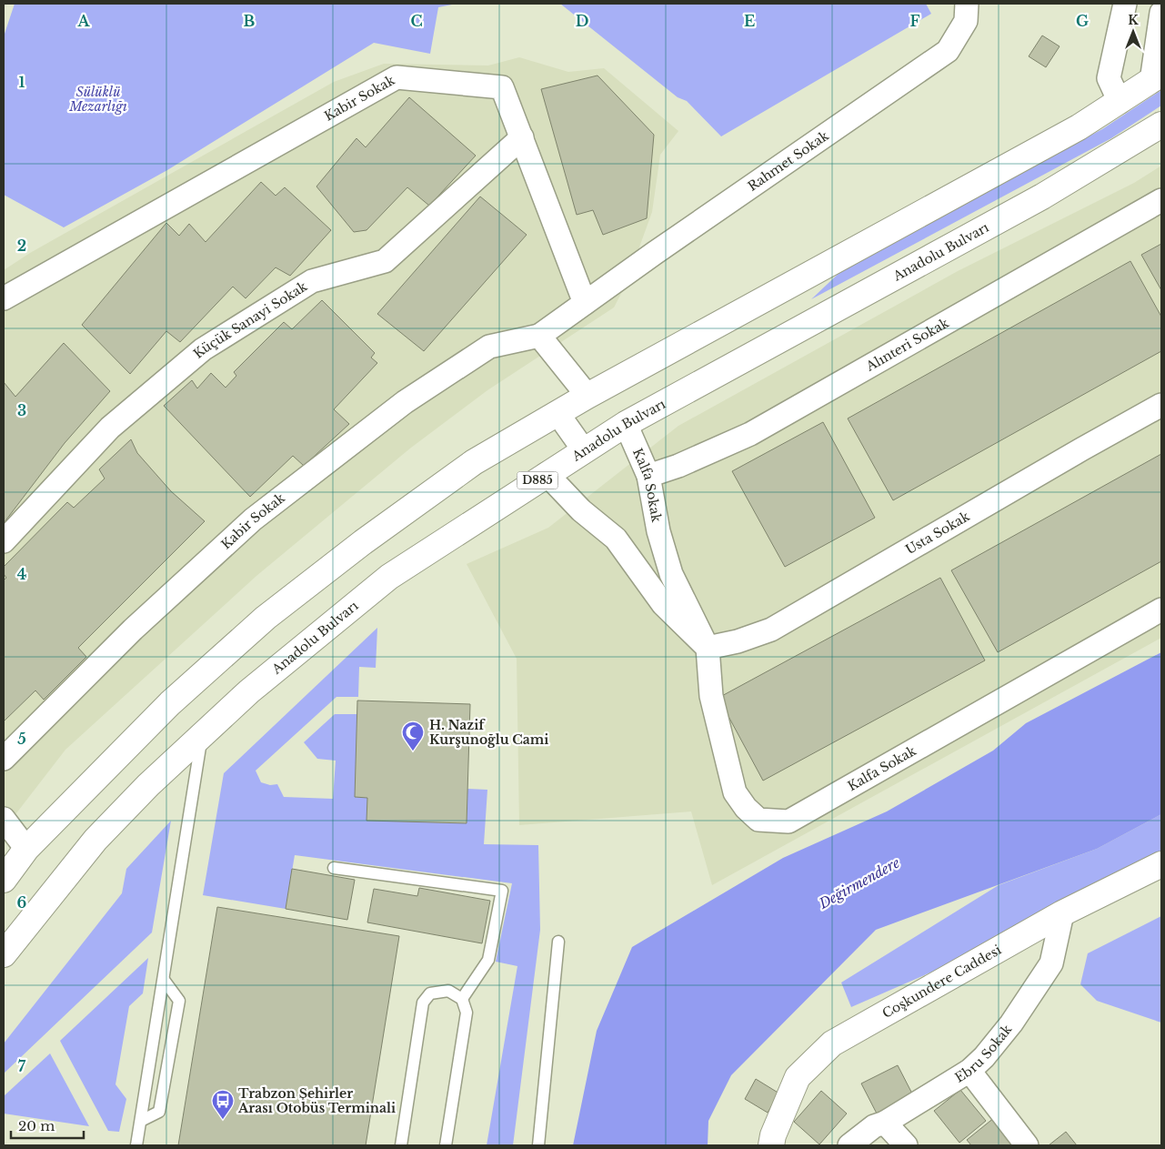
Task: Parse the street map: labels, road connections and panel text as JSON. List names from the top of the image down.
{
  "streets": {
    "main road": ["Anadolu Bulvarı", "D885", "Coşkundere Caddesi"],
    "street": [
      "Kabir Sokak",
      "Rahmet Sokak",
      "Küçük Sanayi Sokak",
      "Alınteri Sokak",
      "Kalfa Sokak",
      "Usta Sokak",
      "Ebru Sokak"
    ]
  },
  "crossings": [
    ["Kabir Sokak", "Rahmet Sokak"],
    ["Kabir Sokak", "Küçük Sanayi Sokak"],
    ["Anadolu Bulvarı", "Kalfa Sokak"],
    ["Alınteri Sokak", "Kalfa Sokak"],
    ["Kalfa Sokak", "Usta Sokak"],
    ["Coşkundere Caddesi", "Ebru Sokak"]
  ],
  "water": ["Değirmendere"],
  "parks": ["Sülüklü Mezarlığı"],
  "places": {
    "mosque": ["H. Nazif Kurşunoğlu Cami"],
    "bus stop": ["Trabzon Şehirler Arası Otobüs Terminali"]
  },
  "scale_bar": "20 m",
  "north": "top",
  "grid": {
    "columns": [
      "A",
      "B",
      "C",
      "D",
      "E",
      "F",
      "G"
    ],
    "rows": [
      "1",
      "2",
      "3",
      "4",
      "5",
      "6",
      "7"
    ]
  }
}
